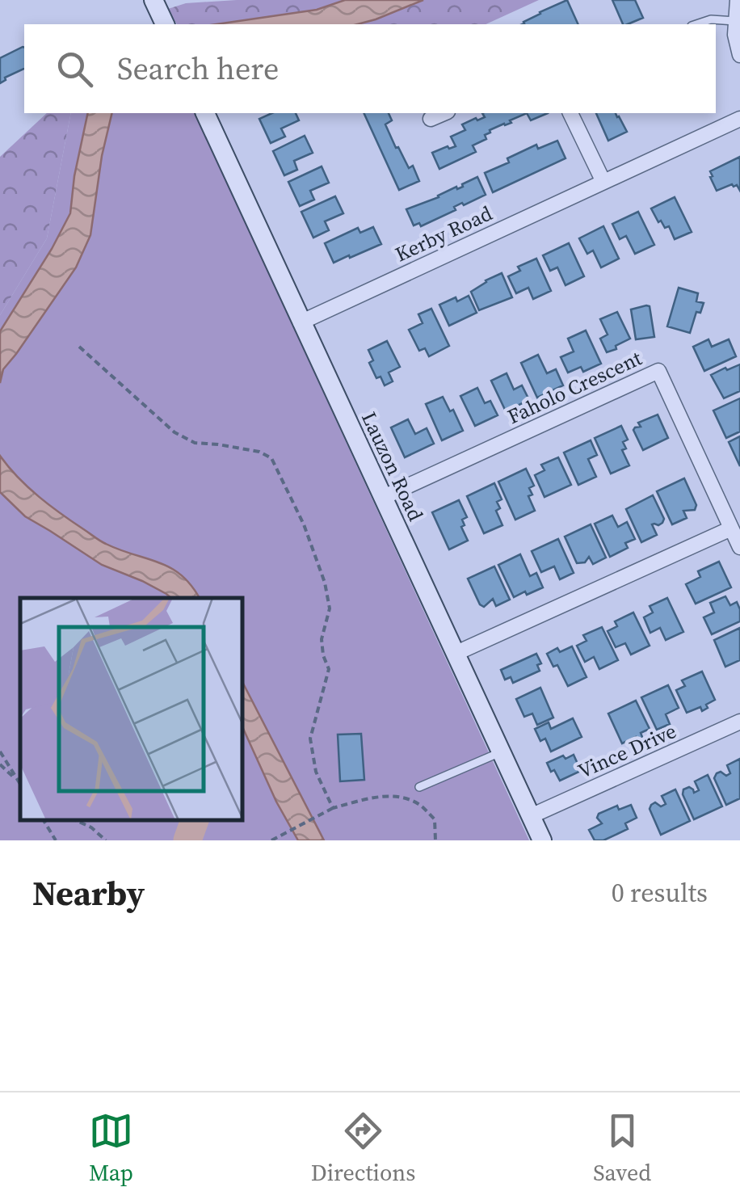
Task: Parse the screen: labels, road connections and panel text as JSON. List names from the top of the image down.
{
  "streets": {
    "street": [
      "Kerby Road",
      "Faholo Crescent",
      "Lauzon Road",
      "Vince Drive"
    ]
  },
  "crossings": [
    ["Kerby Road", "Lauzon Road"],
    ["Faholo Crescent", "Lauzon Road"],
    ["Lauzon Road", "Vince Drive"]
  ],
  "page": {
    "search": "Search here",
    "heading": ["Nearby", "0 results"],
    "nav": ["Map", "Directions", "Saved"]
  }
}
